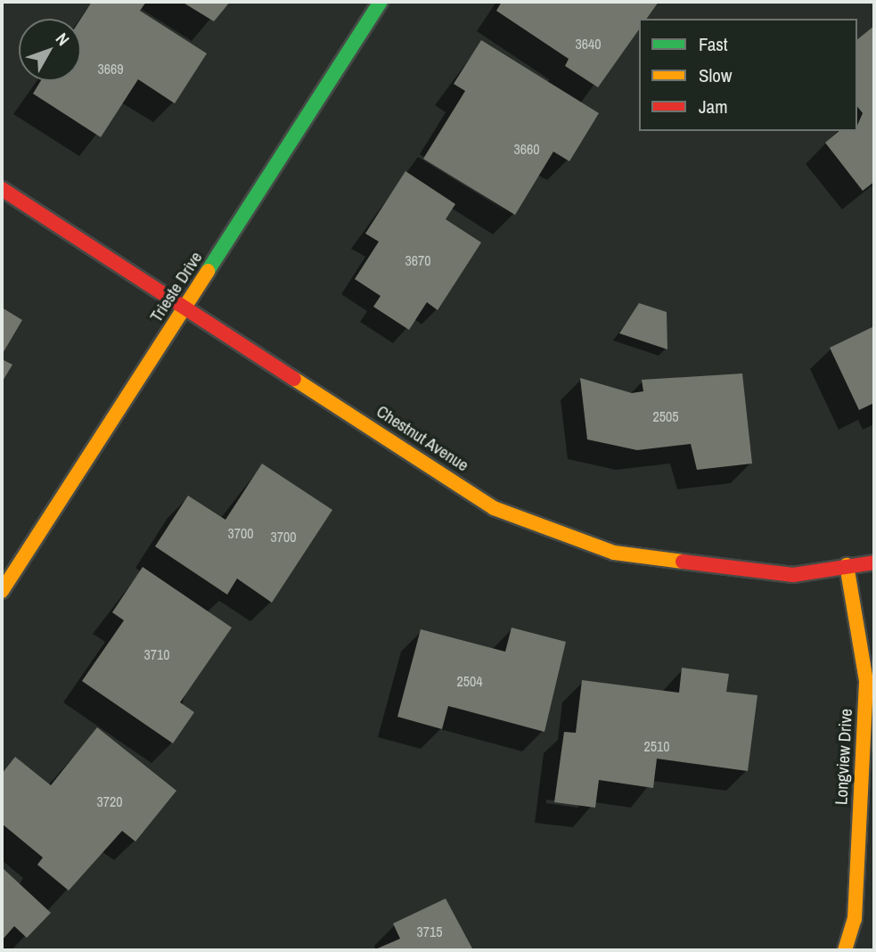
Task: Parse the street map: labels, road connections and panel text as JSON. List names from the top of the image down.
{
  "streets": {
    "street": ["Trieste Drive", "Chestnut Avenue", "Longview Drive"]
  },
  "crossings": [
    ["Trieste Drive", "Chestnut Avenue"],
    ["Chestnut Avenue", "Longview Drive"]
  ],
  "house_numbers": [
    "3640",
    "3669",
    "3660",
    "3670",
    "2505",
    "3700",
    "3700",
    "3710",
    "2504",
    "2510",
    "3720",
    "3715"
  ],
  "legend": ["Fast", "Slow", "Jam"],
  "north": "top right"
}
